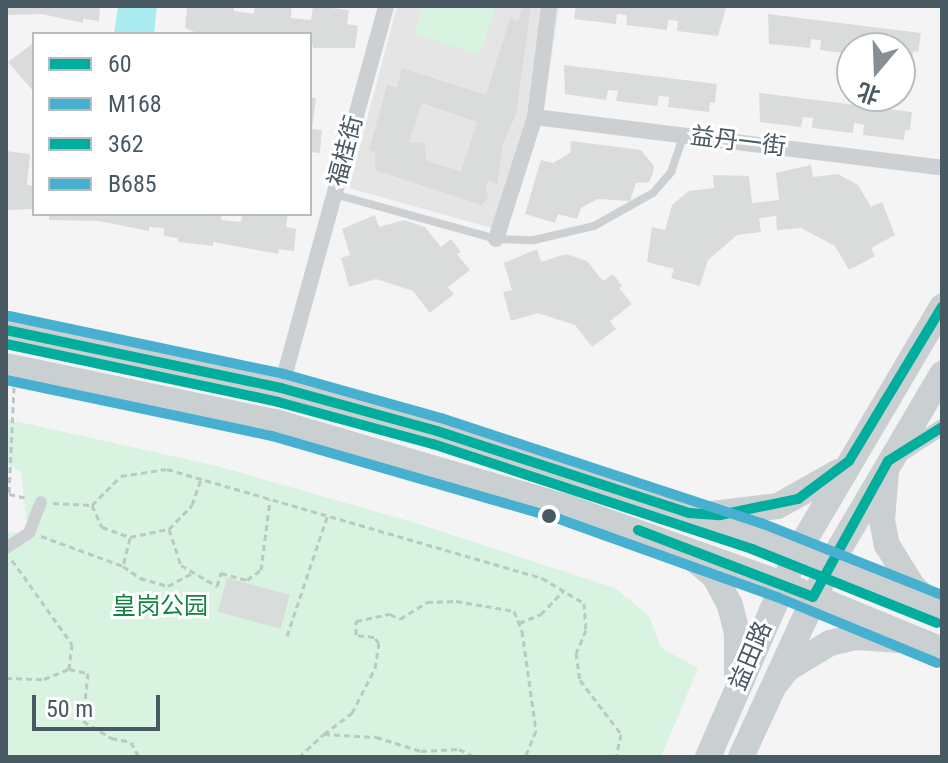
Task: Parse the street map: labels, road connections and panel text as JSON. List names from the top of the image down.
{
  "streets": {
    "main road": ["益田路"],
    "street": ["益丹一街", "福桂街"]
  },
  "parks": ["皇岗公园"],
  "lines": [
    "transit line 60",
    "transit line B685",
    "transit line 362",
    "transit line M168"
  ],
  "legend": [
    "60",
    "M168",
    "362",
    "B685"
  ],
  "scale_bar": "50 m",
  "north": "bottom"
}
